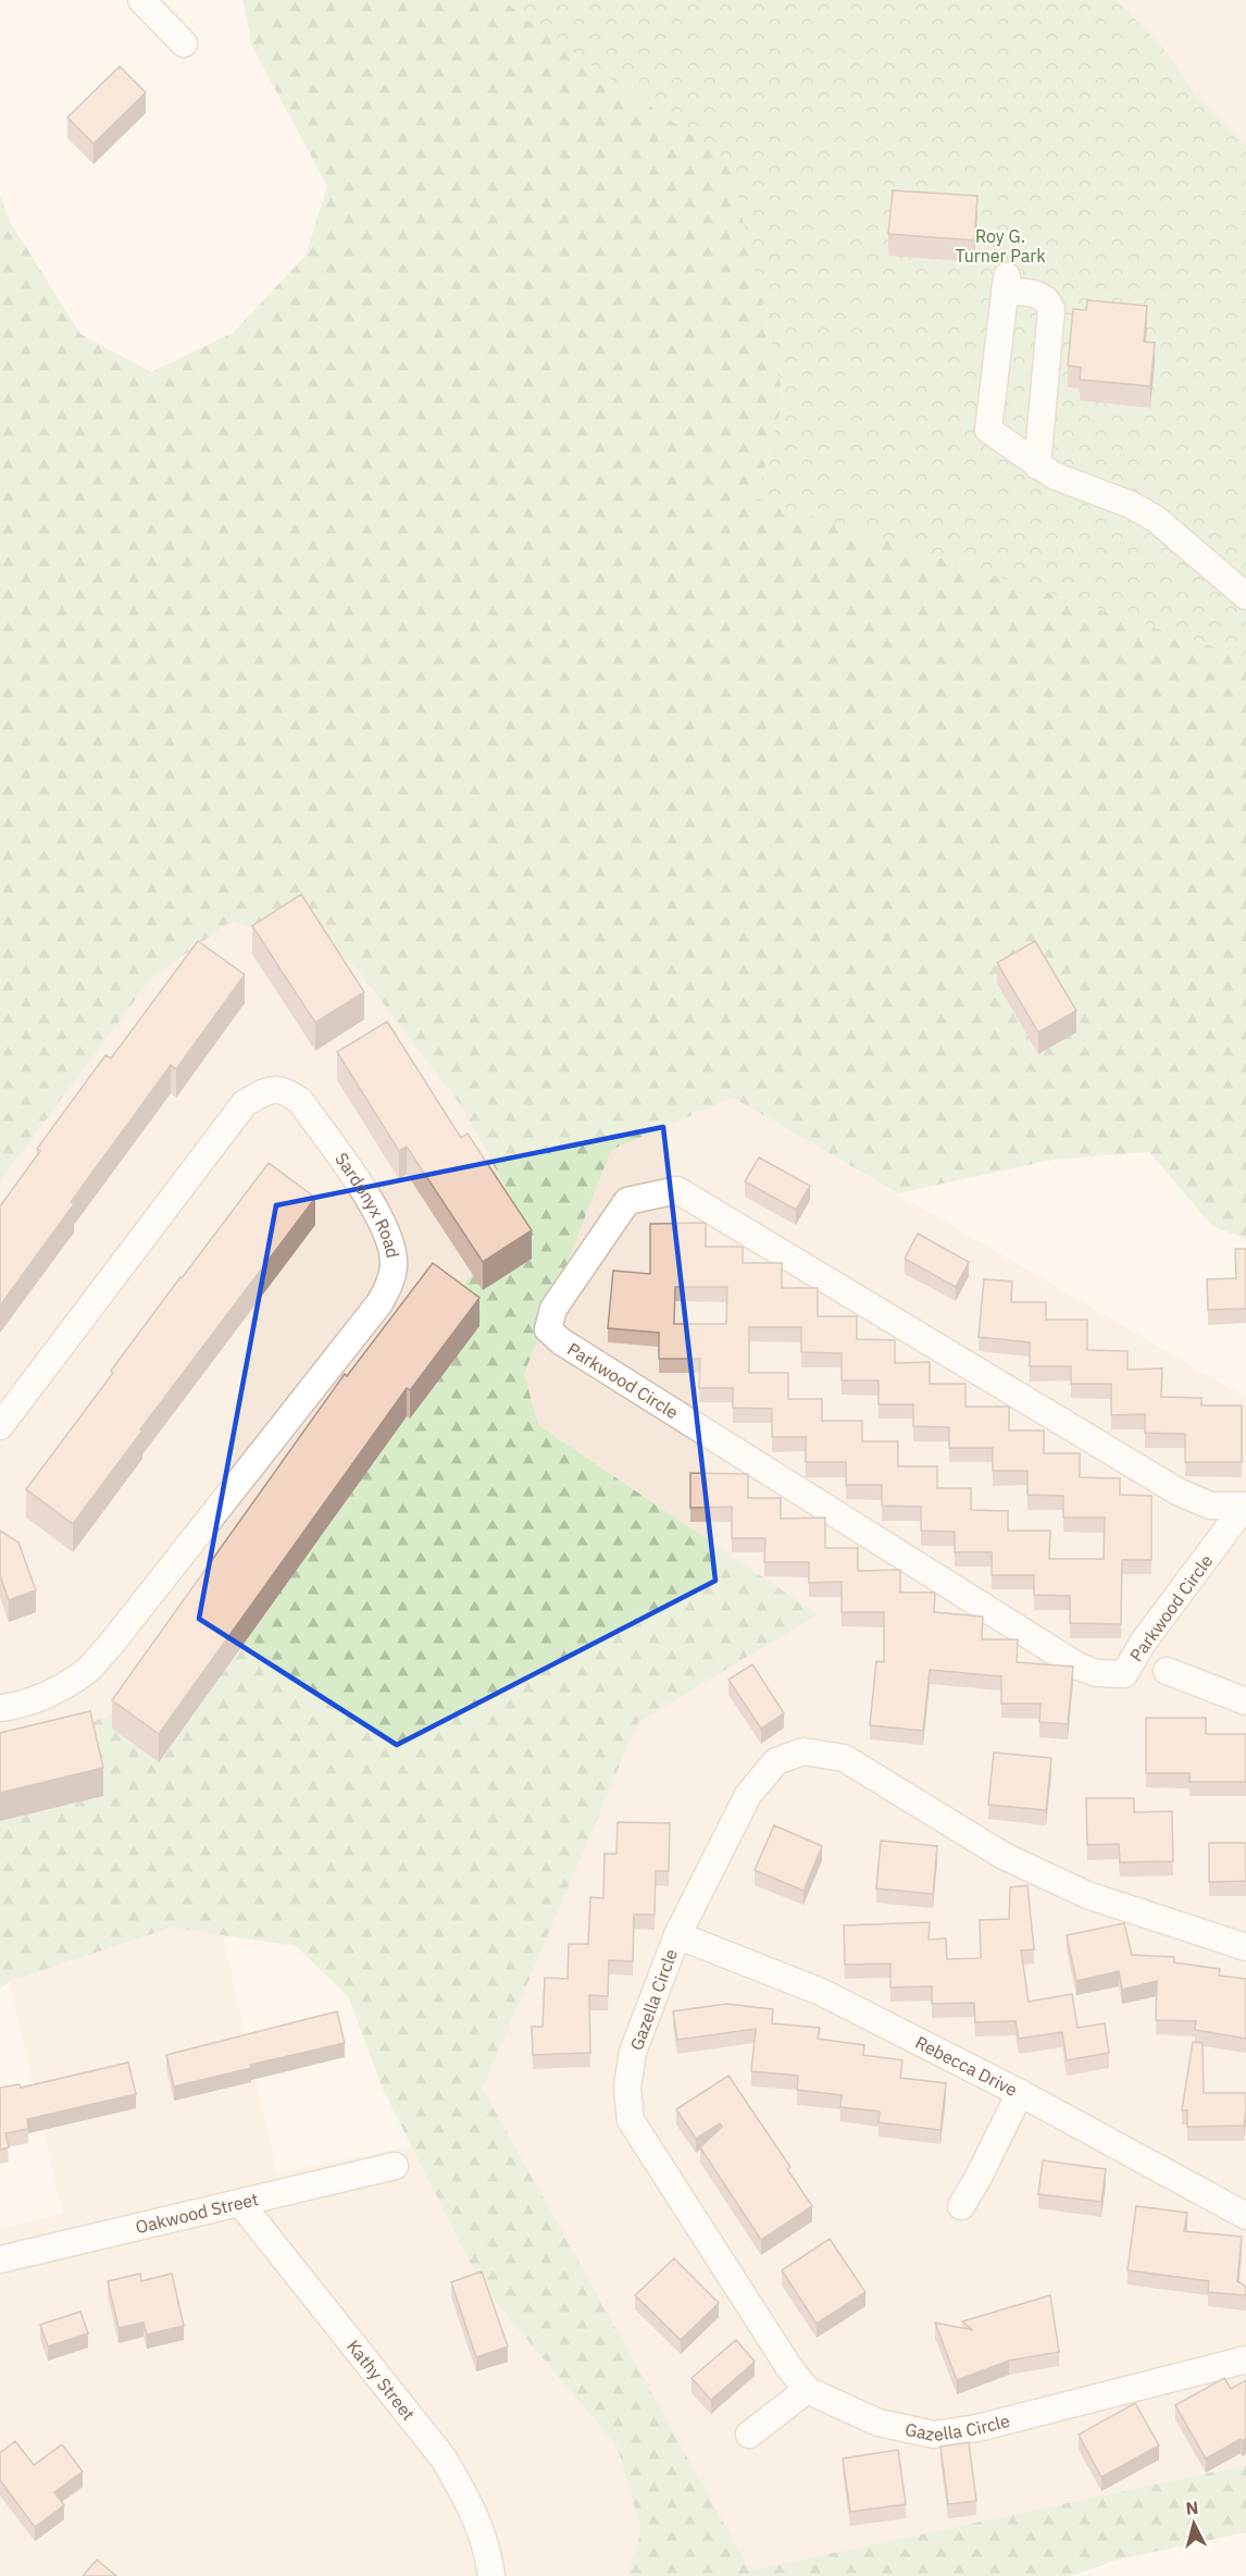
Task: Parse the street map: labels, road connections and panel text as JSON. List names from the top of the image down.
{
  "streets": {
    "street": [
      "Sardonyx Road",
      "Parkwood Circle",
      "Gazella Circle",
      "Rebecca Drive",
      "Oakwood Street",
      "Kathy Street"
    ]
  },
  "crossings": [
    ["Gazella Circle", "Rebecca Drive"],
    ["Oakwood Street", "Kathy Street"]
  ],
  "parks": ["Roy G. Turner Park"],
  "north": "top"
}
